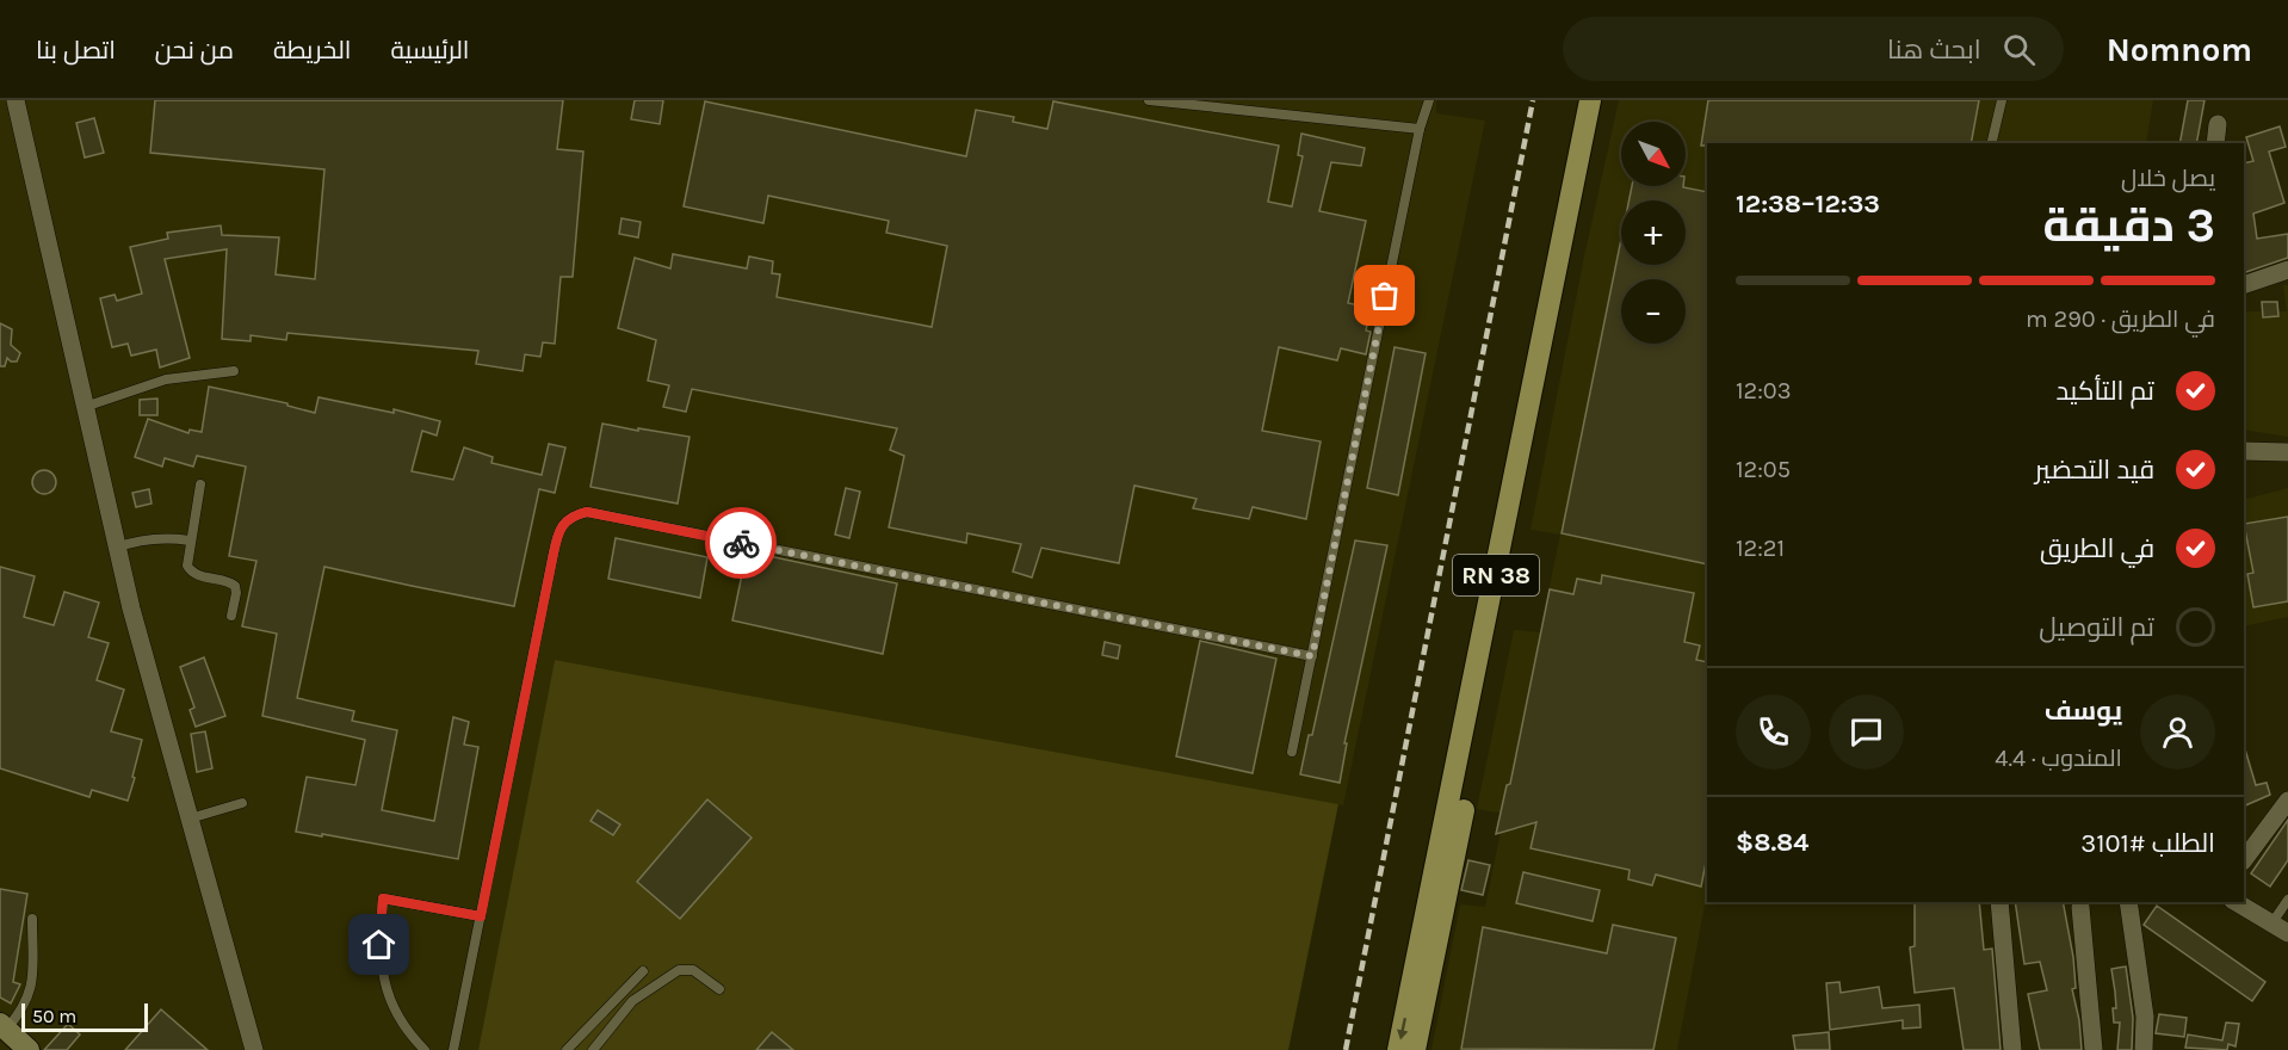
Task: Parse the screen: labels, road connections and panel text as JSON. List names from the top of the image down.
{
  "streets": {
    "main road": ["RN 38"]
  },
  "scale_bar": "50 m",
  "north": "bottom right",
  "page": {
    "header": "Nomnom",
    "search": "ابحث هنا",
    "nav": [
      "الرئيسية",
      "الخريطة",
      "من نحن",
      "اتصل بنا"
    ],
    "map_buttons": ["+", "−"],
    "heading": ["3 دقيقة", "يصل خلال", "12:33–12:38"],
    "panel": [
      "يوسف",
      "المندوب · 4.4",
      "الطلب #3101",
      "$8.84"
    ],
    "bar": "في الطريق · 290 m",
    "list": [
      ["تم التأكيد", "12:03"],
      ["قيد التحضير", "12:05"],
      ["في الطريق", "12:21"],
      "تم التوصيل"
    ],
    "scale": "50 m"
  }
}
